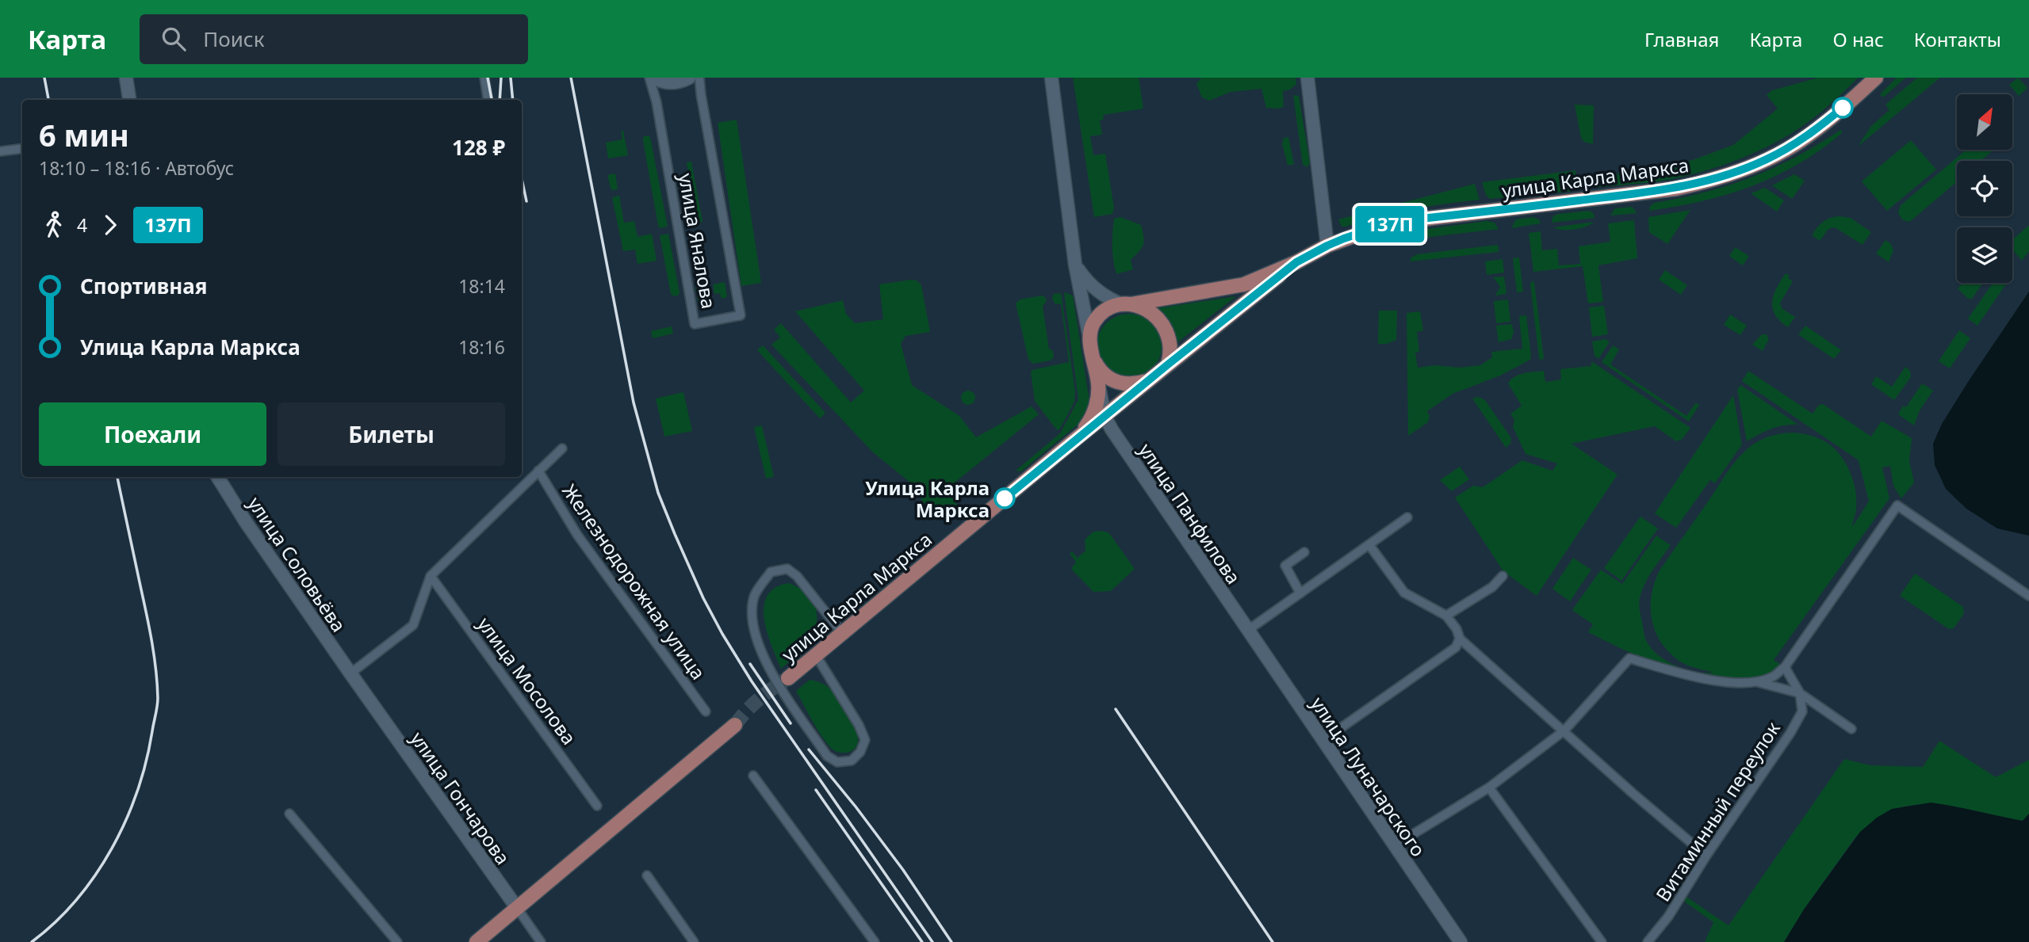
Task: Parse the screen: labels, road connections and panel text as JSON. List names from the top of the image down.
{
  "streets": {
    "main road": [
      "улица Карла Маркса",
      "улица Панфилова",
      "улица Соловьёва",
      "улица Луначарского",
      "улица Гончарова"
    ],
    "street": [
      "улица Яналова",
      "Железнодорожная улица",
      "улица Мосолова",
      "Витаминный переулок"
    ]
  },
  "crossings": [
    ["улица Карла Маркса", "улица Панфилова"],
    ["улица Панфилова", "улица Луначарского"],
    ["улица Соловьёва", "улица Гончарова"]
  ],
  "places": ["Улица Карла Маркса"],
  "lines": ["bus line 137П"],
  "north": "top right",
  "page": {
    "header": "Карта",
    "search": "Поиск",
    "nav": [
      "Главная",
      "Карта",
      "О нас",
      "Контакты"
    ],
    "on_map": "137П",
    "heading": ["6 мин", "18:10 – 18:16 · Автобус", "128 ₽"],
    "legs": ["4", "137П"],
    "list": [
      {
        "name": "Спортивная",
        "value": "18:14"
      },
      {
        "name": "Улица Карла Маркса",
        "value": "18:16"
      }
    ],
    "buttons": ["Поехали", "Билеты"]
  }
}
